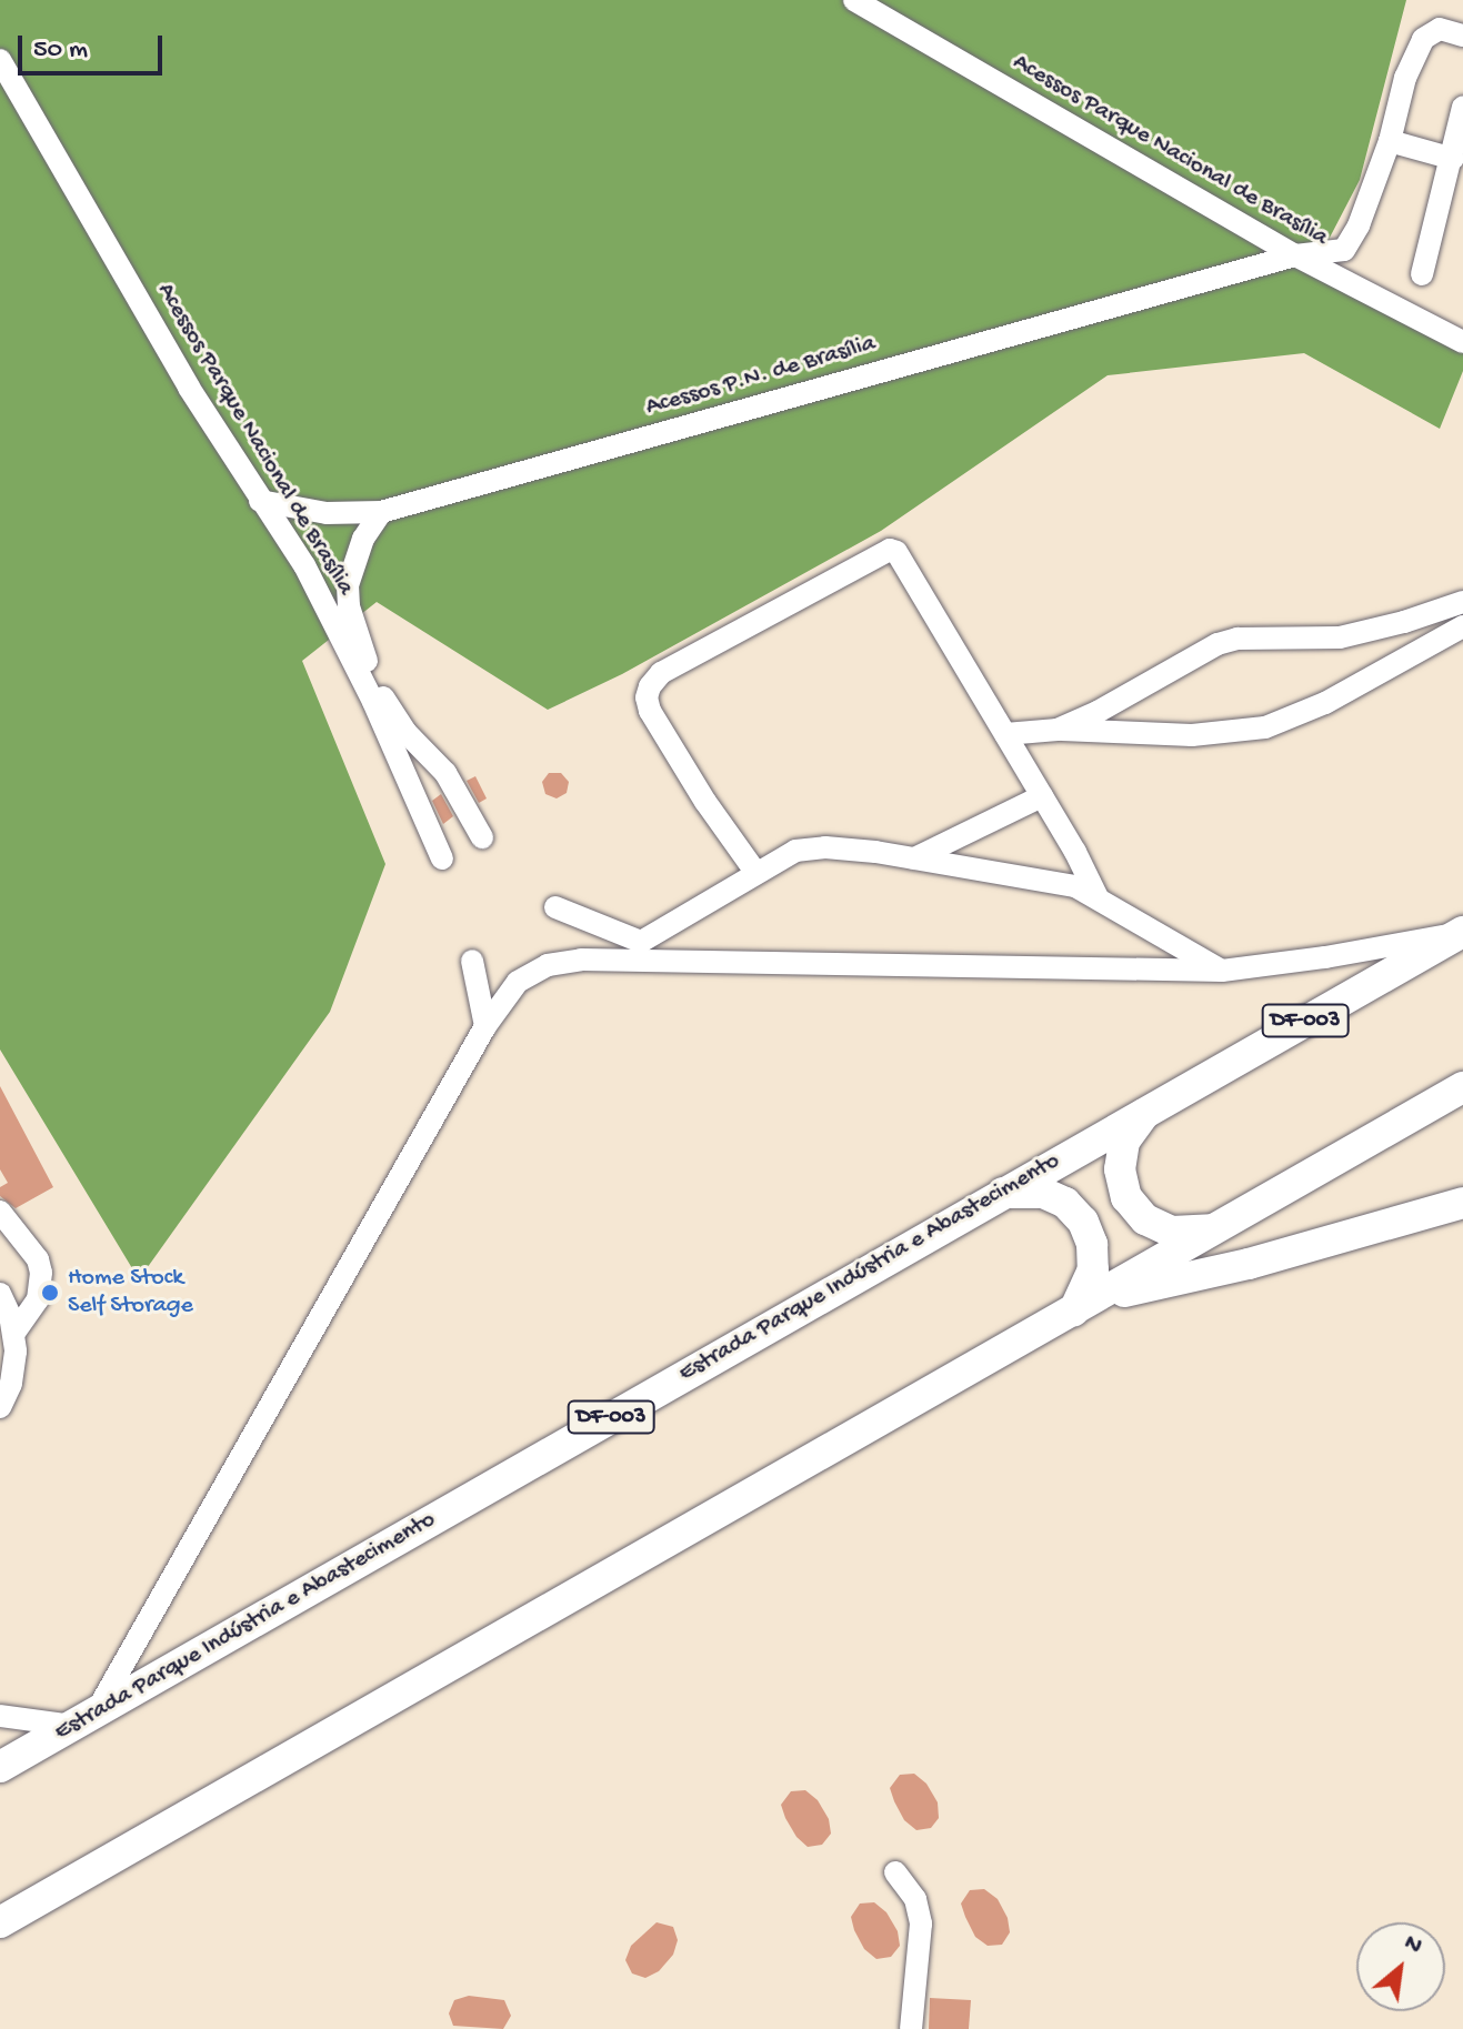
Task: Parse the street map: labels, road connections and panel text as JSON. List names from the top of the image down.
{
  "streets": {
    "highway": ["DF-003", "Estrada Parque Indústria e Abastecimento"],
    "street": ["Acessos Parque Nacional de Brasília", "Acessos P.N. de Brasília"]
  },
  "crossings": [
    ["Acessos Parque Nacional de Brasília", "Acessos P.N. de Brasília"]
  ],
  "places": ["Home Stock Self Storage"],
  "scale_bar": "50 m",
  "north": "top right"
}
